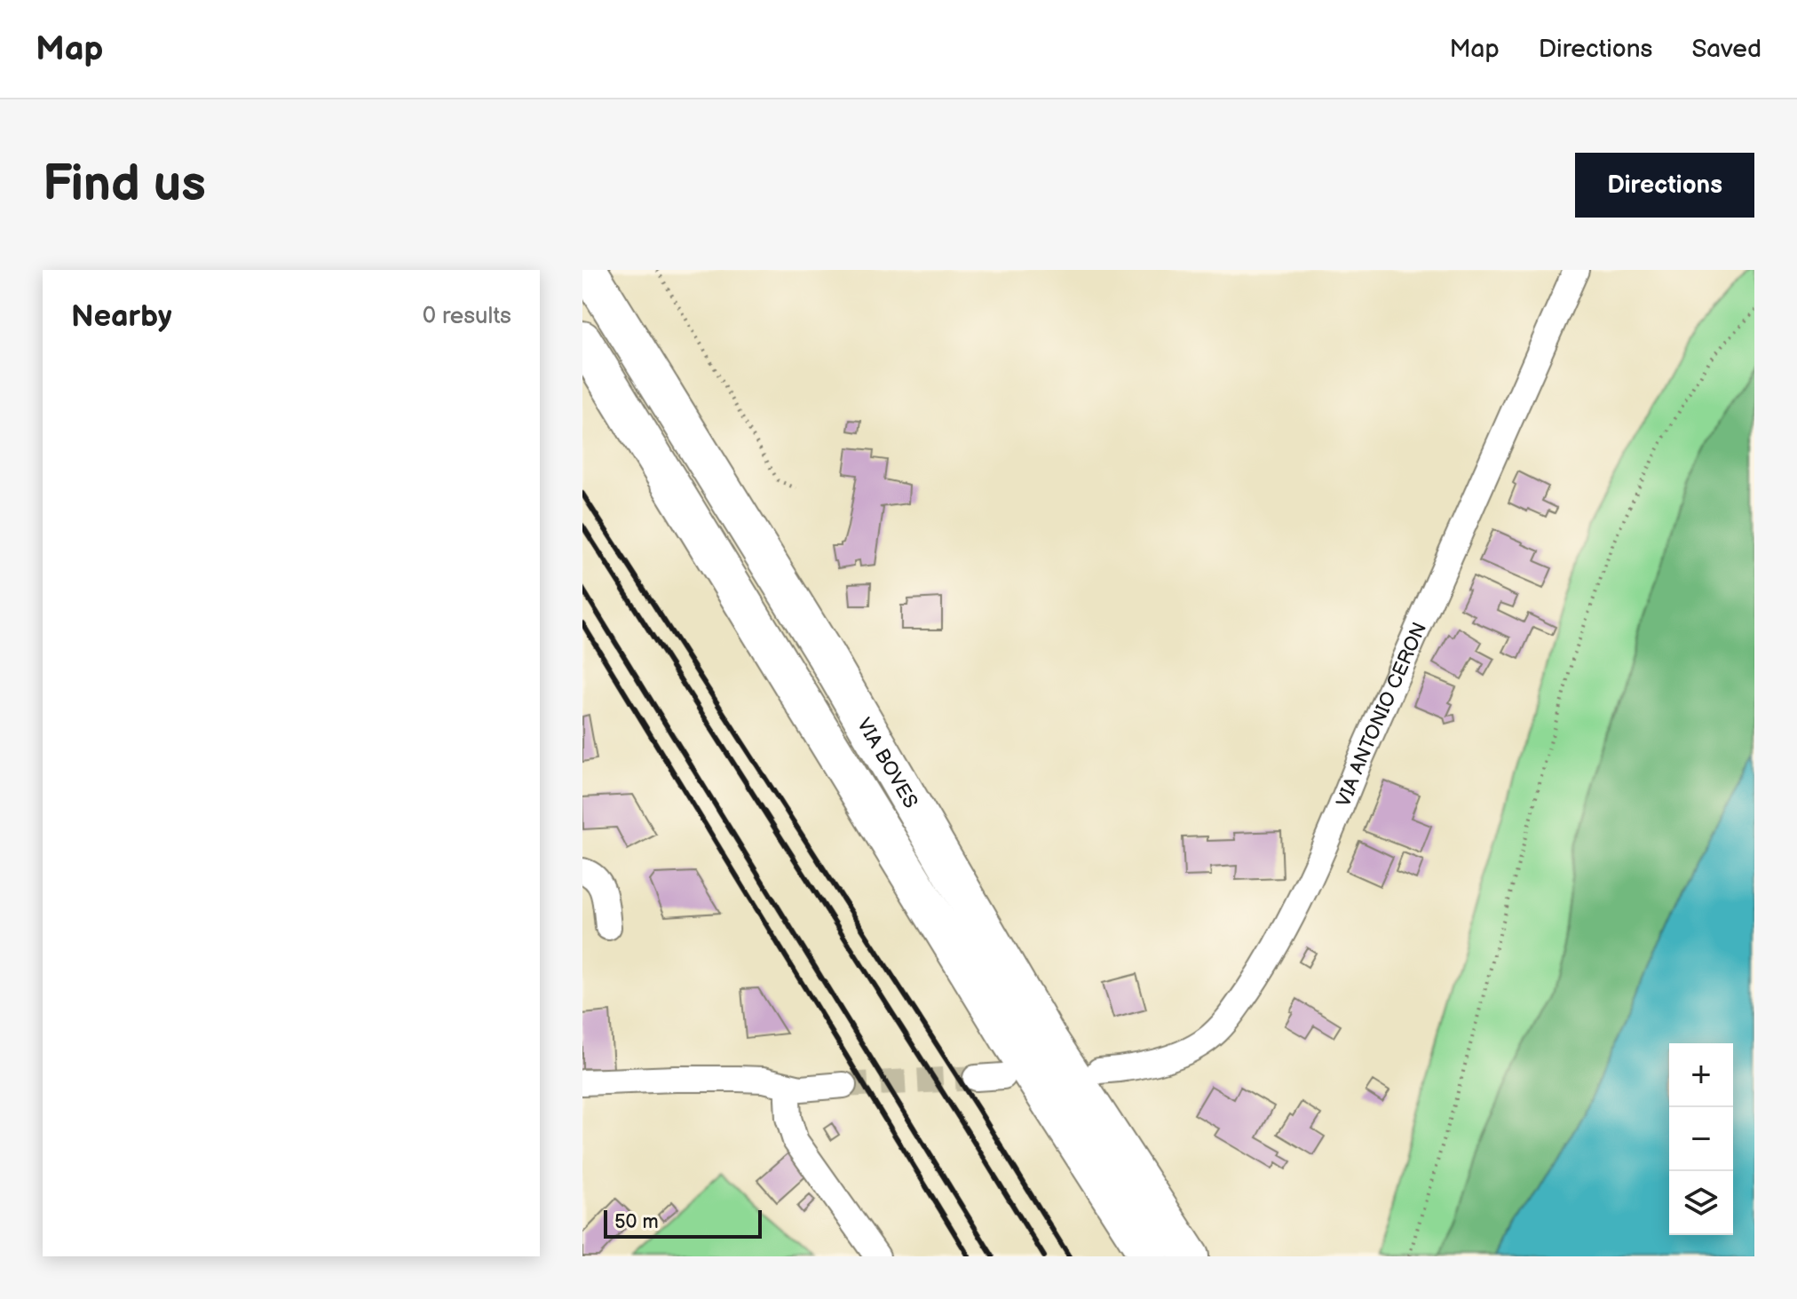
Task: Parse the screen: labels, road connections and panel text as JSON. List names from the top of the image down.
{
  "streets": {
    "highway": ["VIA BOVES"],
    "street": ["VIA ANTONIO CERON"]
  },
  "scale_bar": "50 m",
  "page": {
    "header": "Map",
    "nav": ["Map", "Directions", "Saved"],
    "buttons": "Directions",
    "title": "Find us",
    "heading": ["Nearby", "0 results"],
    "map_buttons": ["+", "−"],
    "scale": "50 m"
  }
}
